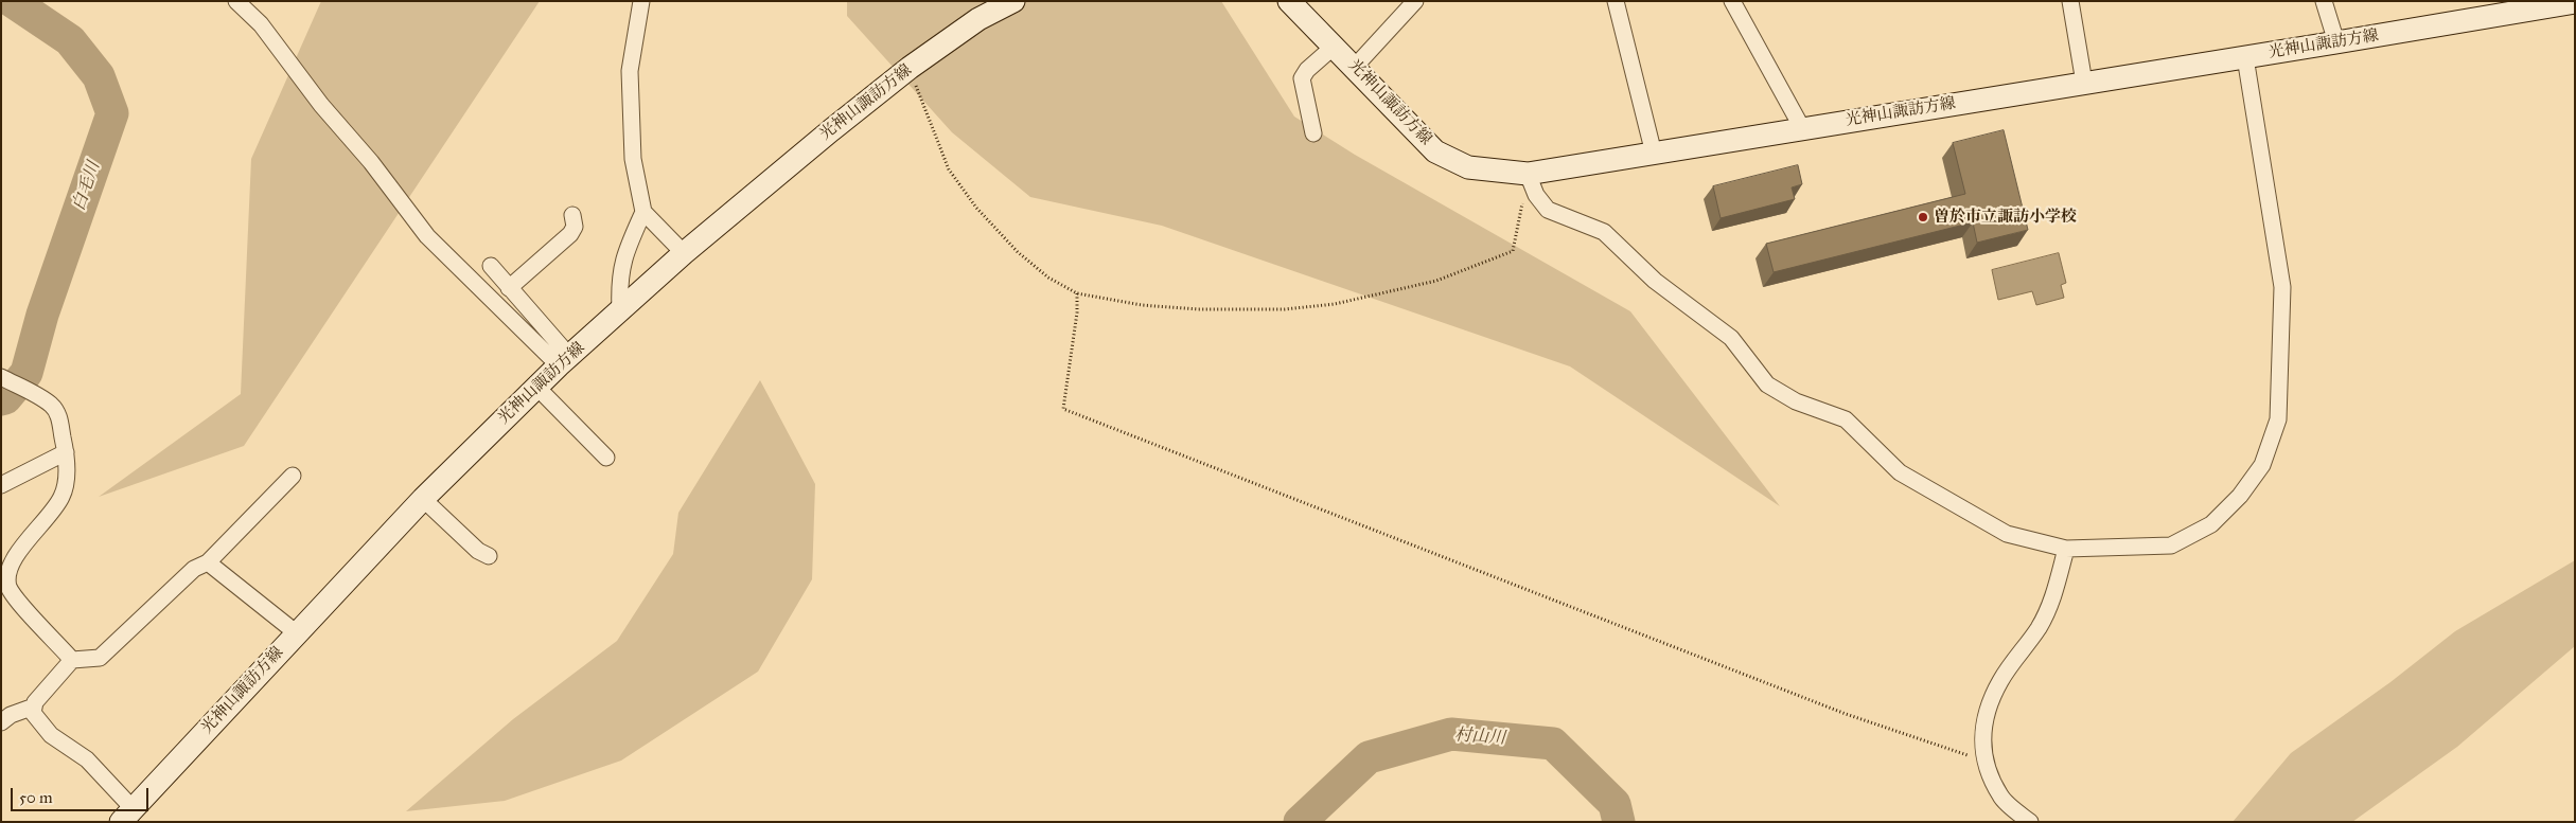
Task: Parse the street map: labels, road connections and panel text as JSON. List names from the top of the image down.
{
  "streets": {
    "main road": ["光神山諏訪方線"]
  },
  "water": ["白毛川", "村山川"],
  "places": ["曽於市立諏訪小学校"],
  "scale_bar": "50 m"
}
